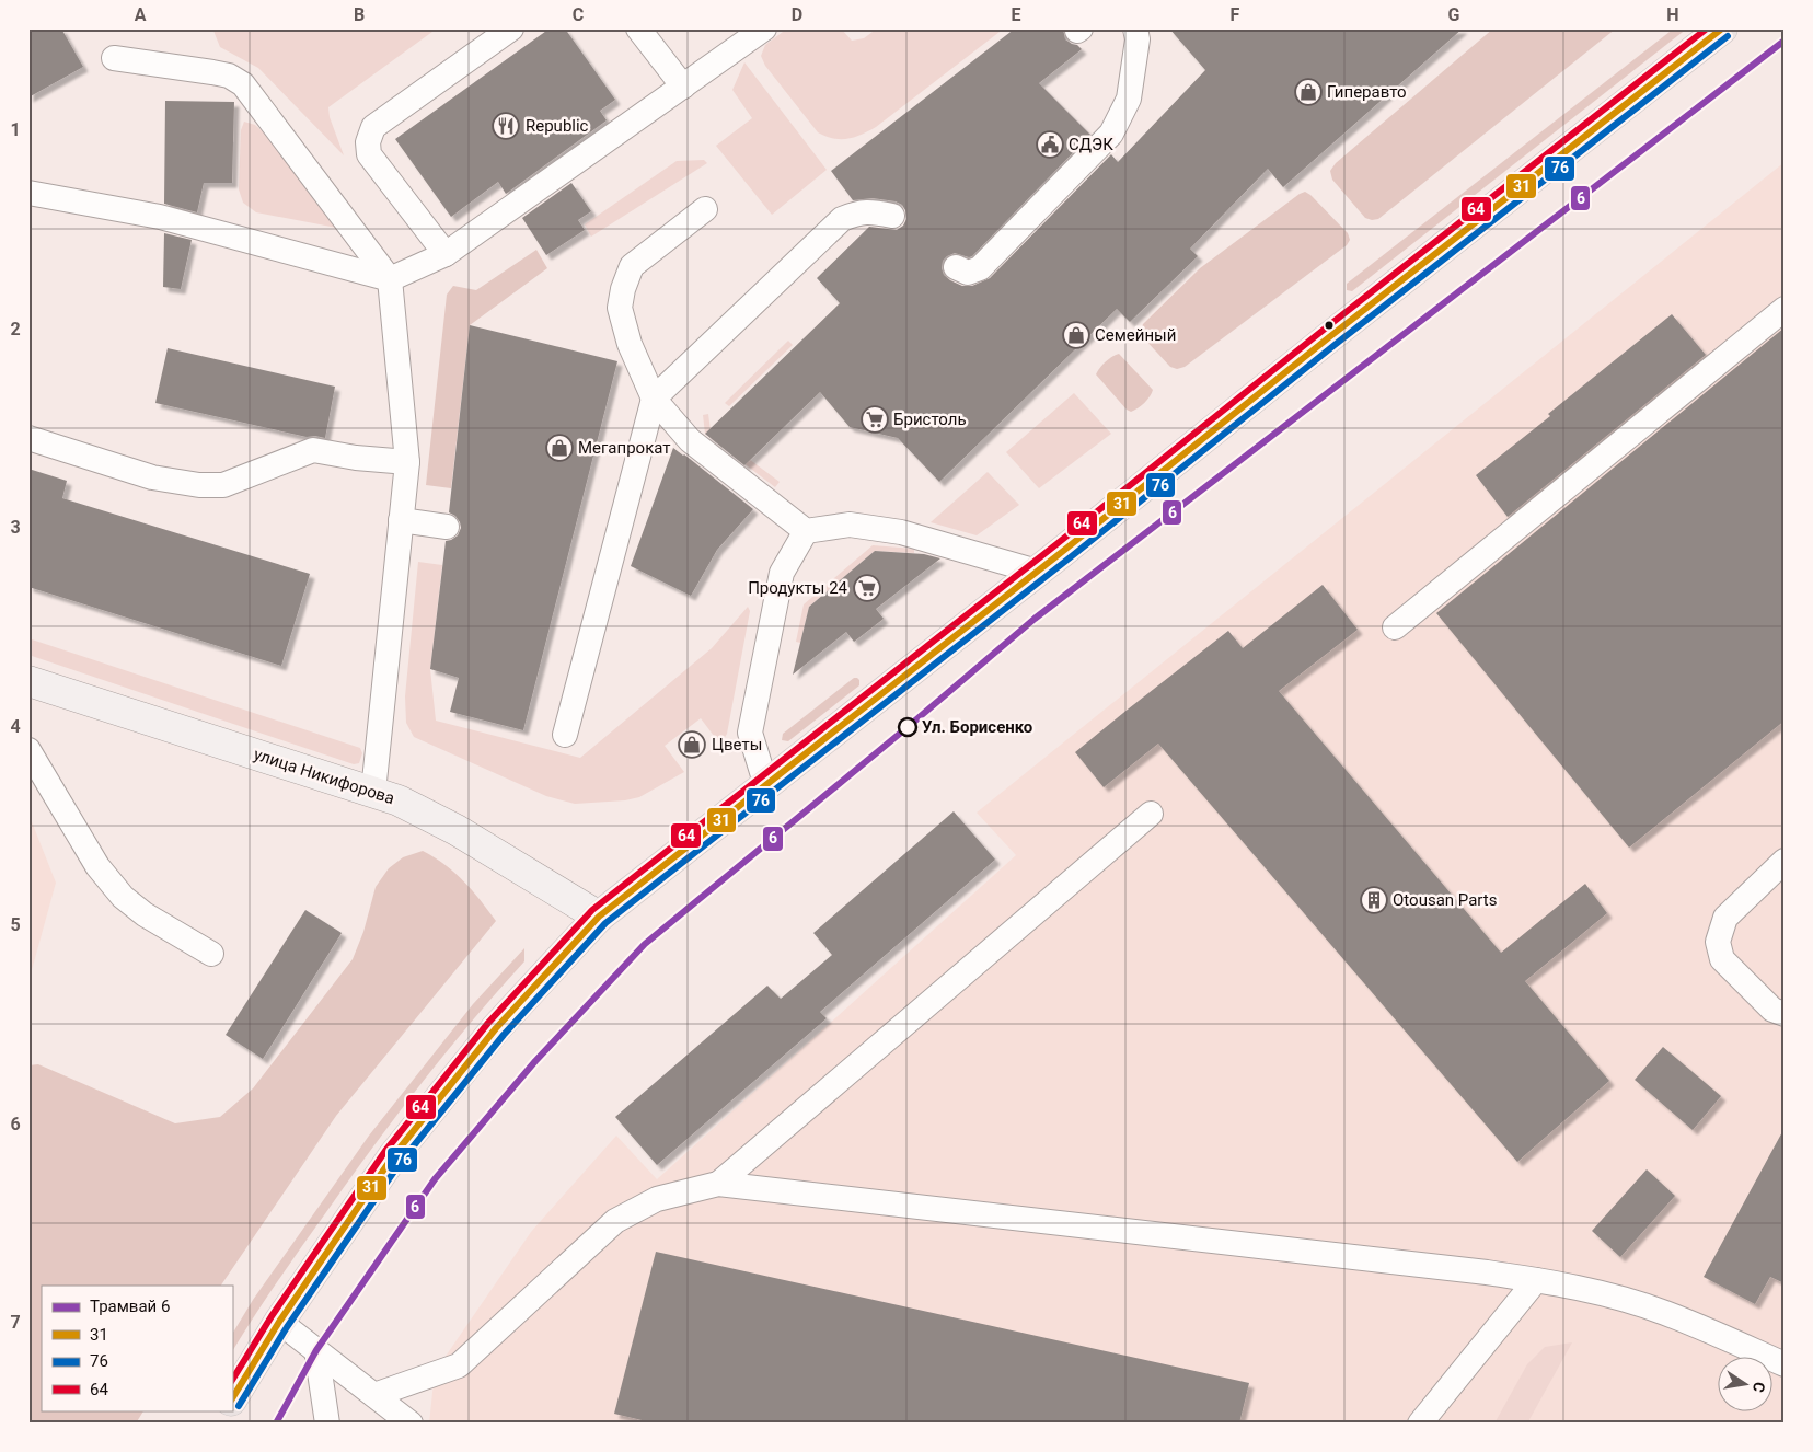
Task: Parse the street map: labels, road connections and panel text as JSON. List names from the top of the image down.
{
  "streets": {
    "main road": ["улица Никифорова"]
  },
  "places": {
    "shop": [
      "Гиперавто",
      "Семейный",
      "Мегапрокат",
      "Цветы"
    ],
    "restaurant": ["Republic"],
    "public building": ["СДЭК"],
    "supermarket": ["Бристоль", "Продукты 24"],
    "other": ["Ул. Борисенко"],
    "building": ["Otousan Parts"]
  },
  "lines": [
    "transit line 31",
    "transit line 64",
    "transit line 76",
    "tram line 6"
  ],
  "legend": [
    "Трамвай 6",
    "31",
    "76",
    "64"
  ],
  "north": "right",
  "grid": {
    "columns": [
      "A",
      "B",
      "C",
      "D",
      "E",
      "F",
      "G",
      "H"
    ],
    "rows": [
      "1",
      "2",
      "3",
      "4",
      "5",
      "6",
      "7"
    ]
  }
}
